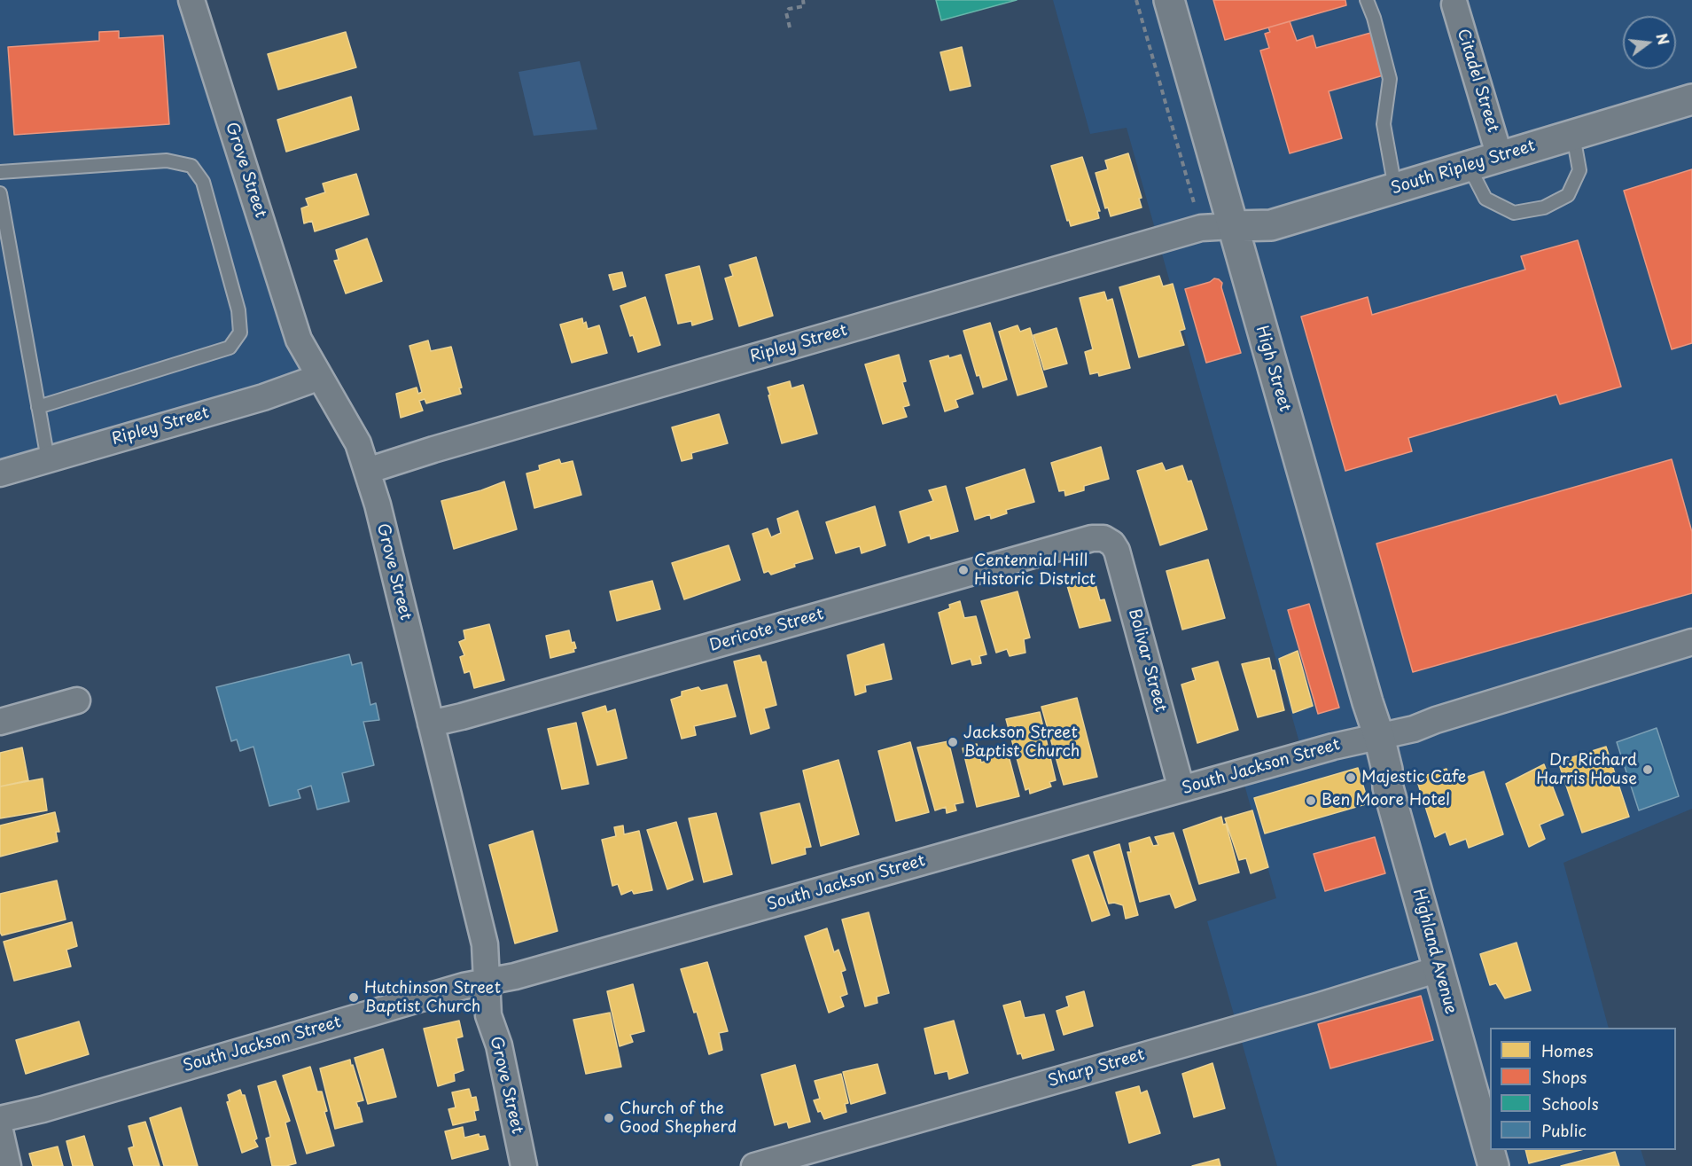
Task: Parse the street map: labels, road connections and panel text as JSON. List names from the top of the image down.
{
  "streets": {
    "main road": ["South Ripley Street", "High Street", "Highland Avenue"],
    "street": [
      "Citadel Street",
      "Grove Street",
      "Ripley Street",
      "Dericote Street",
      "Bolivar Street",
      "South Jackson Street",
      "Sharp Street"
    ]
  },
  "crossings": [
    ["Citadel Street", "South Ripley Street"],
    ["South Ripley Street", "Ripley Street"],
    ["South Ripley Street", "High Street"],
    ["Grove Street", "Ripley Street"],
    ["Grove Street", "Dericote Street"],
    ["Grove Street", "South Jackson Street"],
    ["Ripley Street", "High Street"],
    ["High Street", "South Jackson Street"],
    ["High Street", "Highland Avenue"],
    ["Dericote Street", "Bolivar Street"],
    ["Bolivar Street", "South Jackson Street"],
    ["South Jackson Street", "Highland Avenue"],
    ["Highland Avenue", "Sharp Street"]
  ],
  "places": [
    "Centennial Hill Historic District",
    "Jackson Street Baptist Church",
    "Dr. Richard Harris House",
    "Majestic Cafe",
    "Ben Moore Hotel",
    "Hutchinson Street Baptist Church",
    "Church of the Good Shepherd"
  ],
  "legend": [
    "Homes",
    "Shops",
    "Schools",
    "Public"
  ],
  "north": "right"
}
